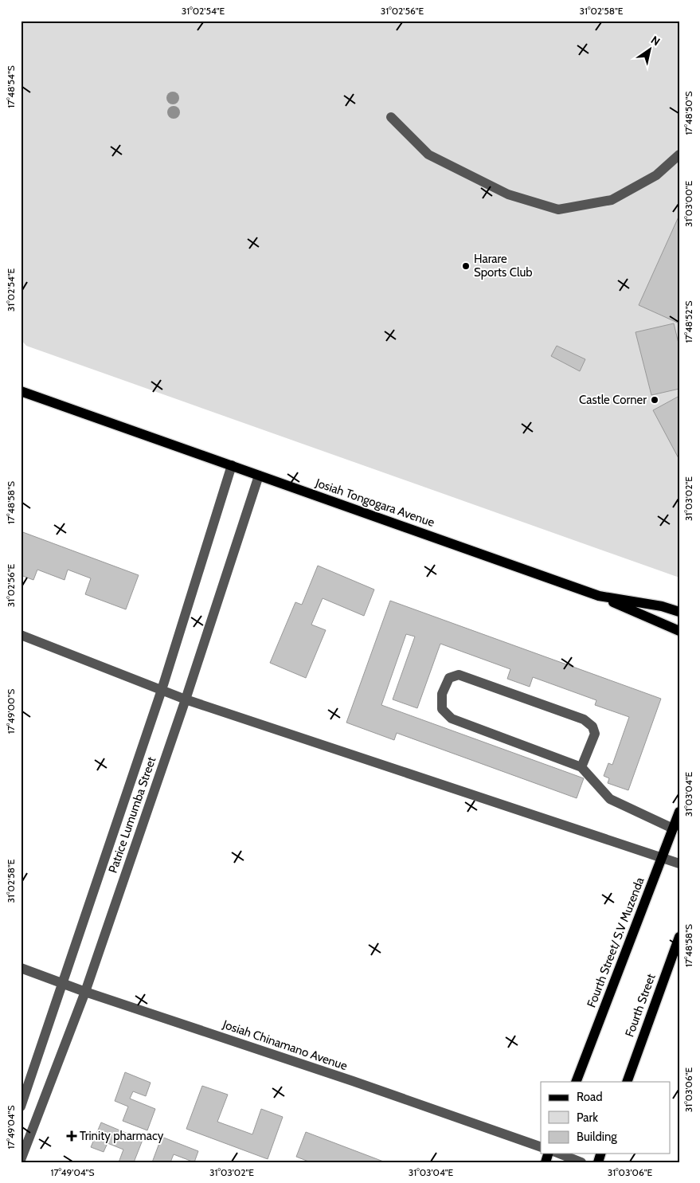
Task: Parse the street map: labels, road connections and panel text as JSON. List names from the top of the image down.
{
  "streets": {
    "main road": ["Josiah Tongogara Avenue", "Fourth Street/ S.V Muzenda", "Fourth Street"],
    "street": ["Patrice Lumumba Street", "Josiah Chinamano Avenue"]
  },
  "crossings": [
    ["Josiah Tongogara Avenue", "Patrice Lumumba Street"],
    ["Patrice Lumumba Street", "Josiah Chinamano Avenue"]
  ],
  "places": {
    "other": ["Harare Sports Club", "Castle Corner"],
    "health": ["Trinity pharmacy"]
  },
  "legend": ["Road", "Park", "Building"],
  "north": "top right",
  "coordinates": [
    "31°02'54\"E",
    "31°02'56\"E",
    "31°02'58\"E",
    "17°48'54\"S",
    "17°48'50\"S",
    "31°03'00\"E",
    "17°48'52\"S",
    "31°03'02\"E",
    "17°48'58\"S",
    "17°49'00\"S",
    "31°03'04\"E",
    "31°03'06\"E",
    "17°49'04\"S"
  ]
}
